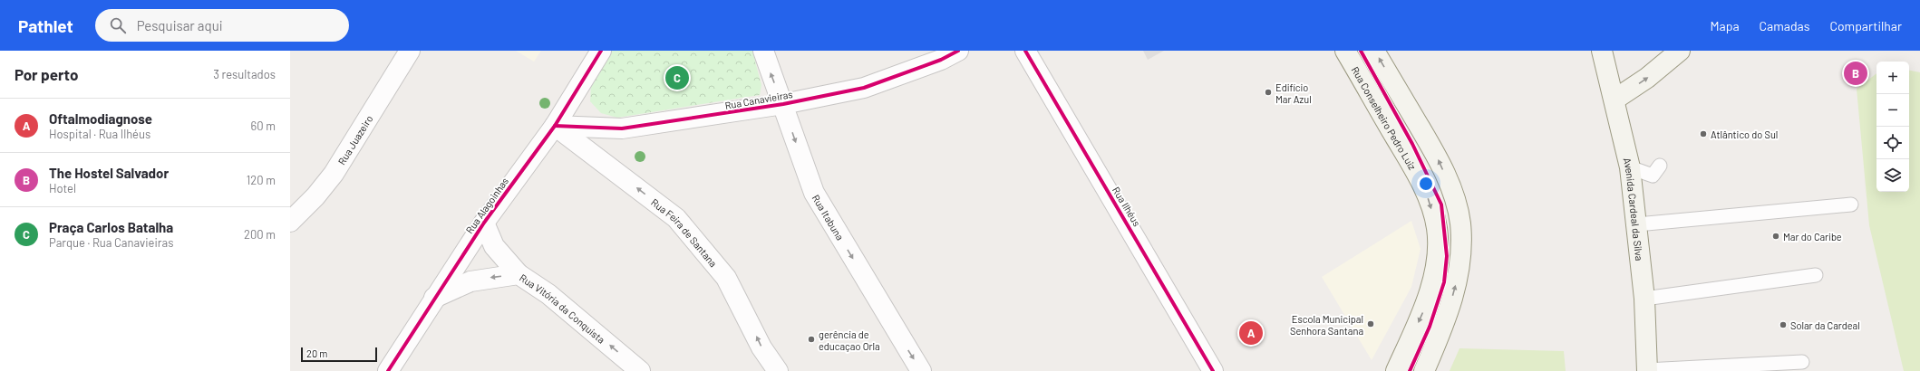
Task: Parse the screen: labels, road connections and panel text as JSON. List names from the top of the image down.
{
  "streets": {
    "main road": ["Rua Conselheiro Pedro Luiz", "Avenida Cardeal da Silva"],
    "street": [
      "Rua Canavieiras",
      "Rua Juazeiro",
      "Rua Alagoinhas",
      "Rua Ilhéus",
      "Rua Itabuna",
      "Rua Feira de Santana",
      "Rua Vitória da Conquista"
    ]
  },
  "crossings": [
    ["Rua Canavieiras", "Rua Alagoinhas"],
    ["Rua Canavieiras", "Rua Itabuna"],
    ["Rua Canavieiras", "Rua Feira de Santana"],
    ["Rua Alagoinhas", "Rua Feira de Santana"],
    ["Rua Alagoinhas", "Rua Vitória da Conquista"]
  ],
  "one_way": ["Rua Feira de Santana", "Rua Vitória da Conquista"],
  "places": [
    "Edifício Mar Azul",
    "Atlântico do Sul",
    "Mar do Caribe",
    "Escola Municipal Senhora Santana",
    "Solar da Cardeal",
    "gerência de educaçao Orla"
  ],
  "scale_bar": "20 m",
  "page": {
    "header": "Pathlet",
    "search": "Pesquisar aqui",
    "nav": ["Mapa", "Camadas", "Compartilhar"],
    "heading": ["Por perto", "3 resultados"],
    "pins": ["B", "C", "A"],
    "map_buttons": ["+", "−"],
    "list": [
      {
        "mark": "A",
        "name": "Oftalmodiagnose",
        "note": "Hospital · Rua Ilhéus",
        "value": "60 m"
      },
      {
        "mark": "B",
        "name": "The Hostel Salvador",
        "note": "Hotel",
        "value": "120 m"
      },
      {
        "mark": "C",
        "name": "Praça Carlos Batalha",
        "note": "Parque · Rua Canavieiras",
        "value": "200 m"
      }
    ],
    "scale": "20 m"
  }
}
